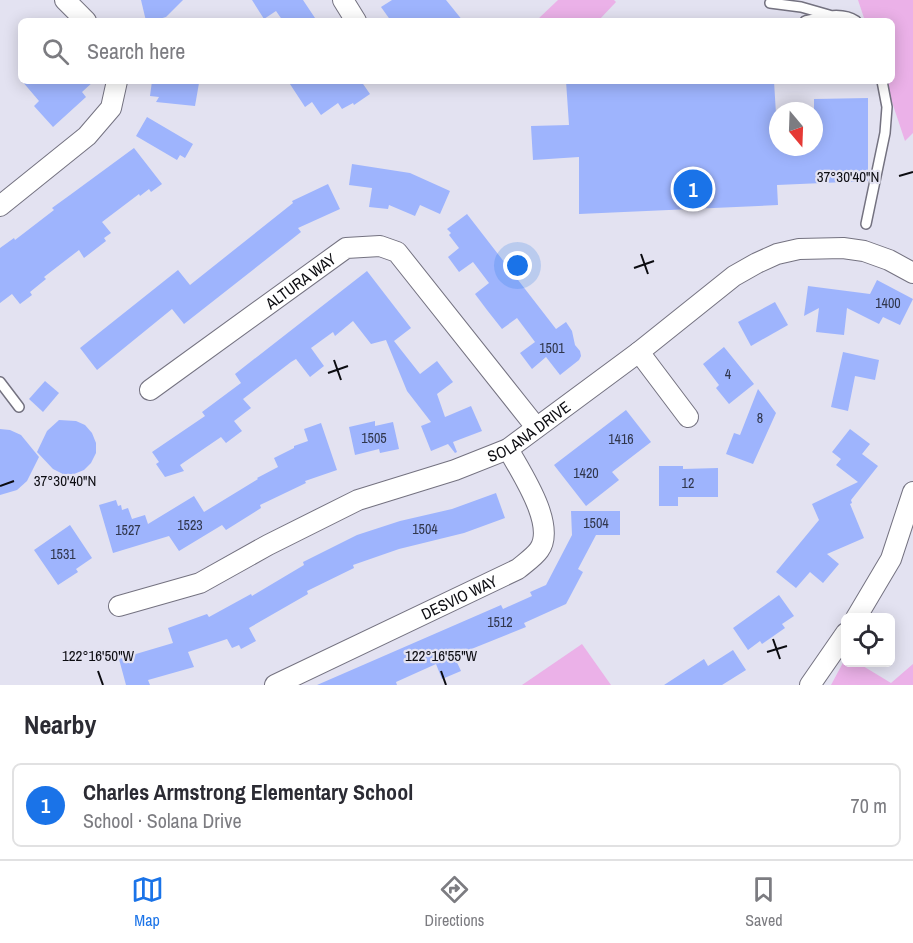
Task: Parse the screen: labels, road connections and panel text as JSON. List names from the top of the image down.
{
  "streets": {
    "street": ["ALTURA WAY", "SOLANA DRIVE", "DESVIO WAY"]
  },
  "crossings": [
    ["ALTURA WAY", "SOLANA DRIVE"],
    ["SOLANA DRIVE", "DESVIO WAY"]
  ],
  "house_numbers": [
    "1400",
    "1501",
    "4",
    "8",
    "1505",
    "1416",
    "1420",
    "12",
    "1504",
    "1523",
    "1504",
    "1527",
    "1531",
    "1512"
  ],
  "north": "bottom",
  "page": {
    "search": "Search here",
    "pins": "1",
    "heading": "Nearby",
    "list": [
      {
        "mark": "1",
        "name": "Charles Armstrong Elementary School",
        "note": "School · Solana Drive",
        "value": "70 m"
      }
    ],
    "nav": ["Map", "Directions", "Saved"]
  },
  "coordinates": ["37°30'40\"N", "122°16'50\"W", "122°16'55\"W"]
}
